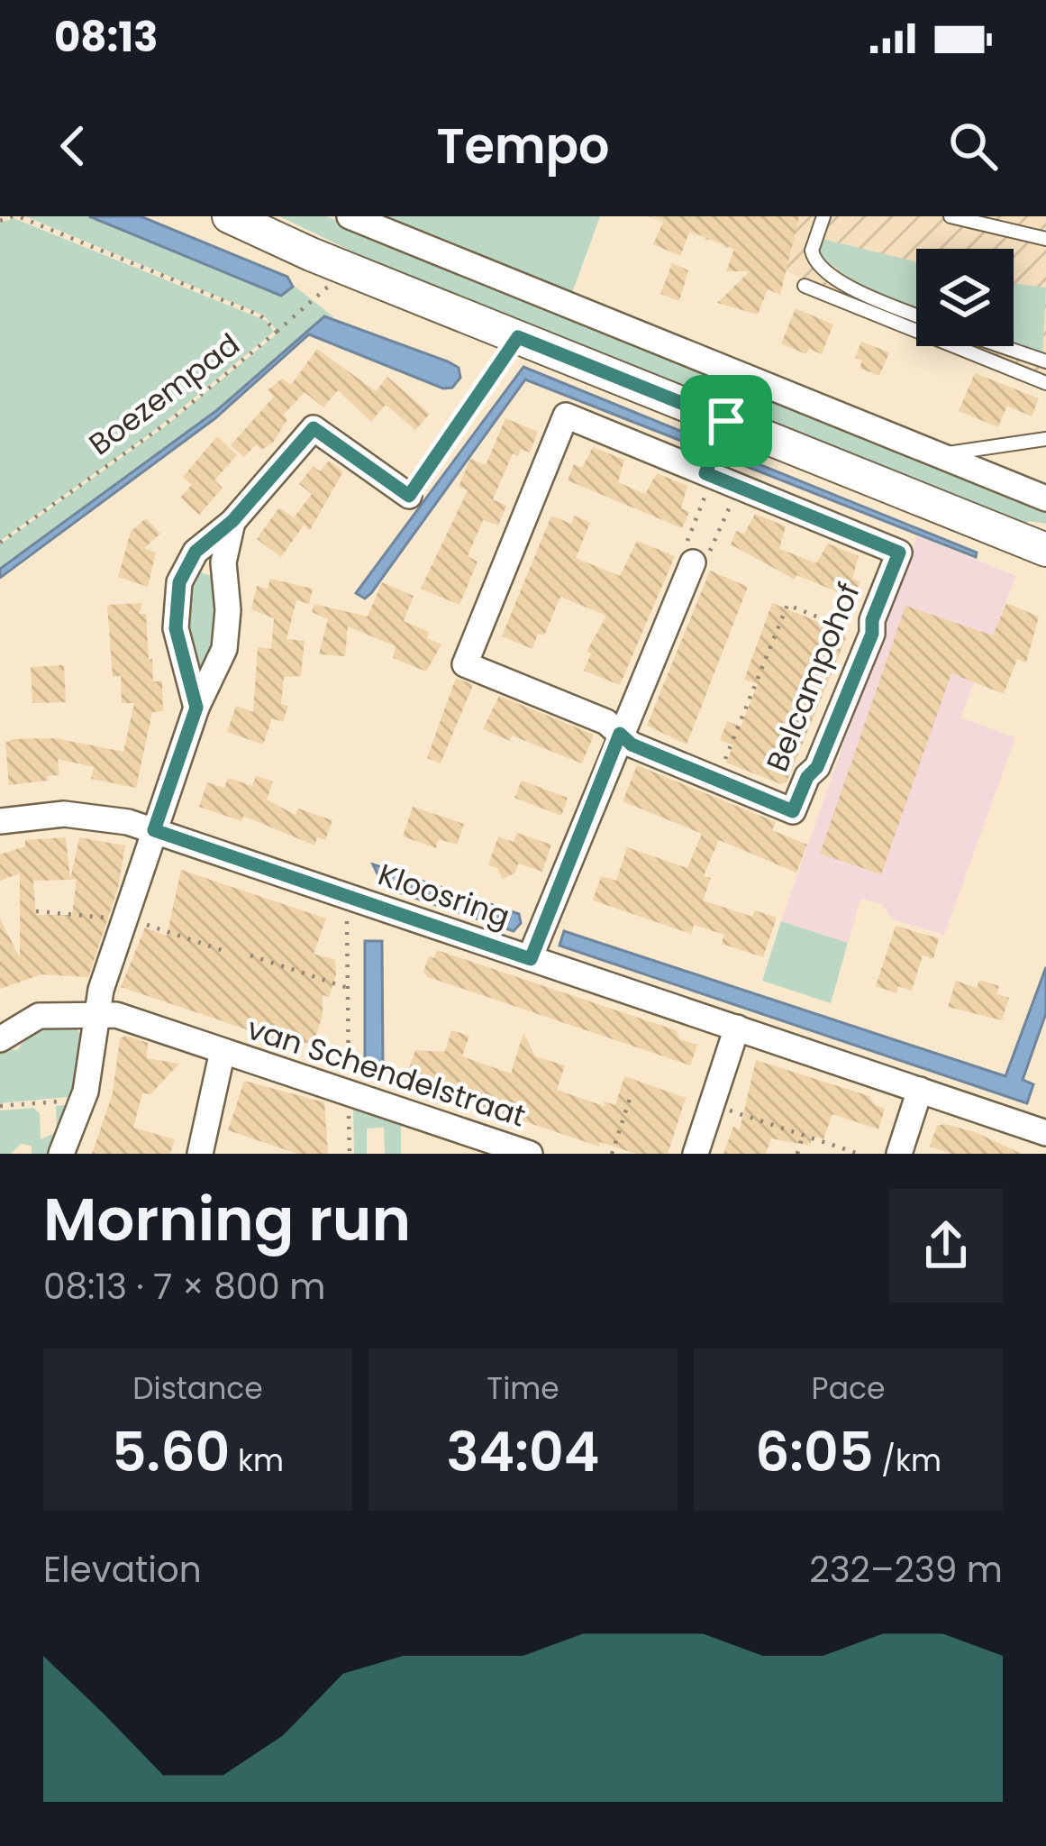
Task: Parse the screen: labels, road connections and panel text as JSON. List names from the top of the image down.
{
  "streets": {
    "street": ["Belcampohof", "Kloosring", "van Schendelstraat"],
    "path": ["Boezempad"]
  },
  "page": {
    "status": "08:13",
    "header": "Tempo",
    "heading": ["Morning run", "08:13 · 7 × 800 m"],
    "stats": [
      ["Distance", "5.60 km"],
      ["Time", "34:04"],
      ["Pace", "6:05 /km"]
    ],
    "chart": ["Elevation", "232–239 m"]
  }
}
